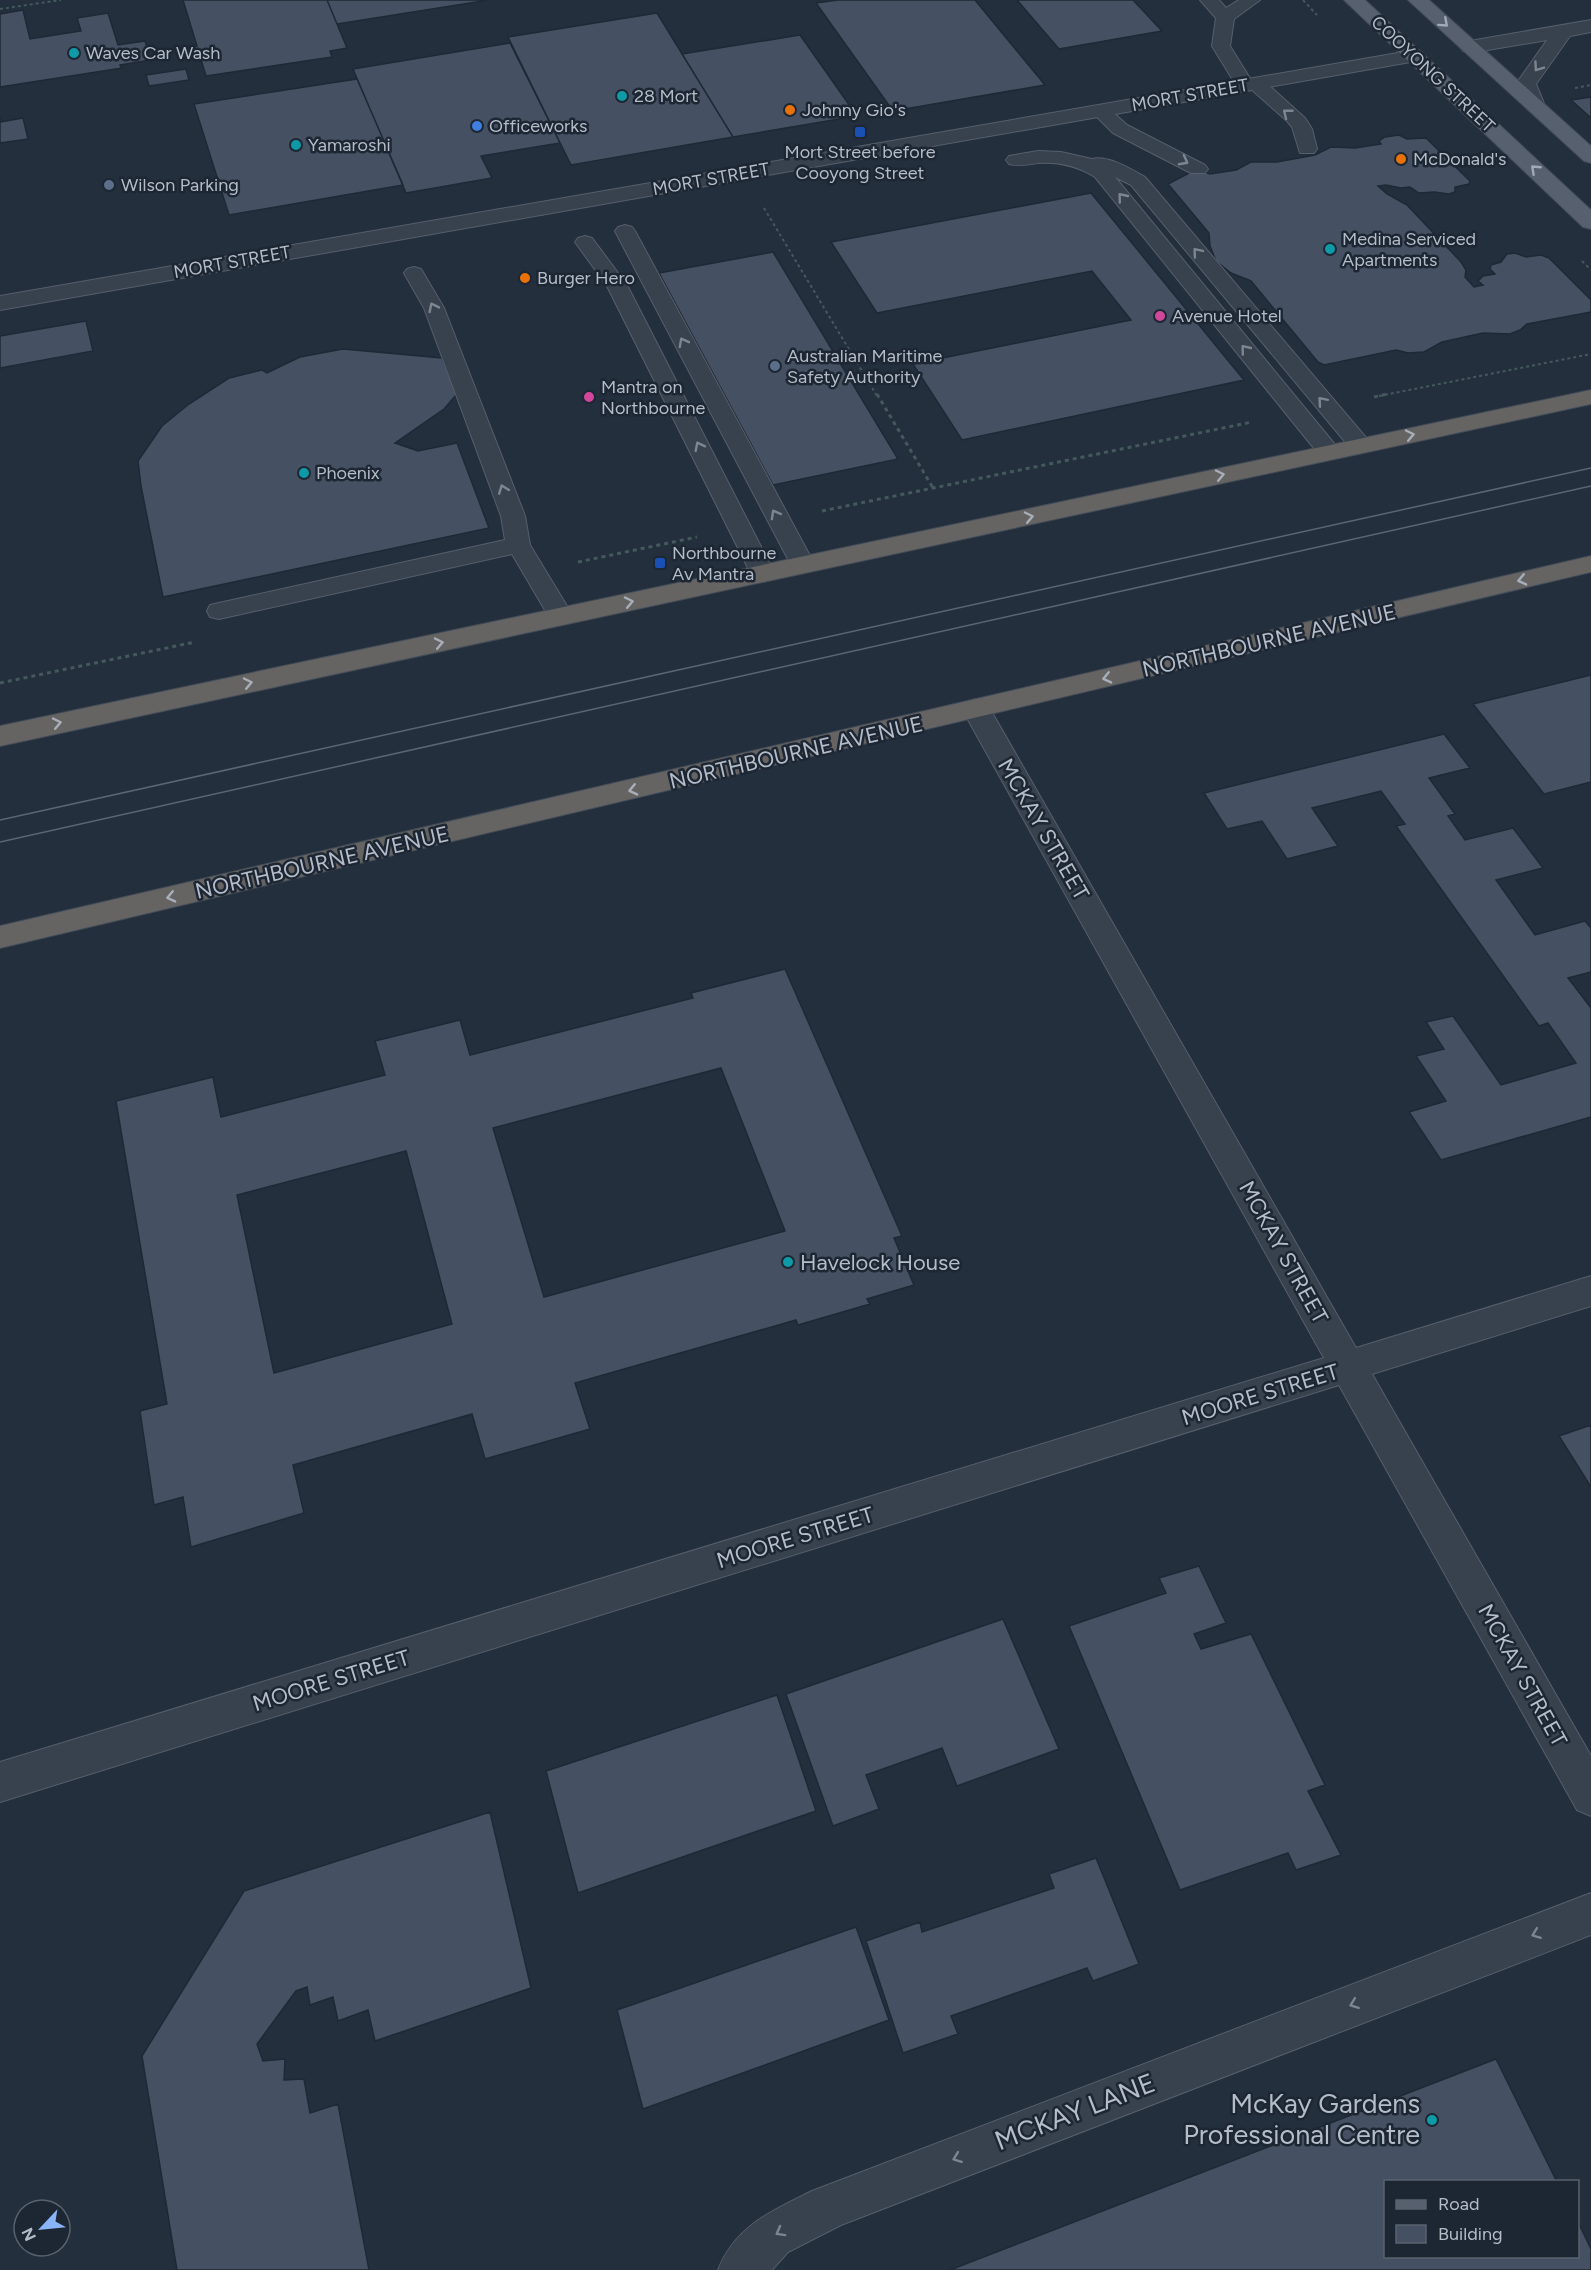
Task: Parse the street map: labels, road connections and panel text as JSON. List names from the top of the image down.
{
  "streets": {
    "highway": ["NORTHBOURNE AVENUE"],
    "main road": ["COOYONG STREET", "MORT STREET"],
    "street": ["MCKAY STREET", "MOORE STREET", "MCKAY LANE"]
  },
  "crossings": [
    ["COOYONG STREET", "MORT STREET"],
    ["NORTHBOURNE AVENUE", "MCKAY STREET"],
    ["MCKAY STREET", "MOORE STREET"]
  ],
  "one_way": ["MCKAY LANE"],
  "places": {
    "other": [
      "Waves Car Wash",
      "28 Mort",
      "Johnny Gio's",
      "Officeworks",
      "Yamaroshi",
      "McDonald's",
      "Wilson Parking",
      "Medina Serviced Apartments",
      "Burger Hero",
      "Avenue Hotel",
      "Australian Maritime Safety Authority",
      "Mantra on Northbourne",
      "Phoenix",
      "Havelock House",
      "McKay Gardens Professional Centre"
    ],
    "transit": ["Mort Street before Cooyong Street", "Northbourne Av Mantra"]
  },
  "legend": ["Road", "Building"],
  "north": "bottom left"
}
